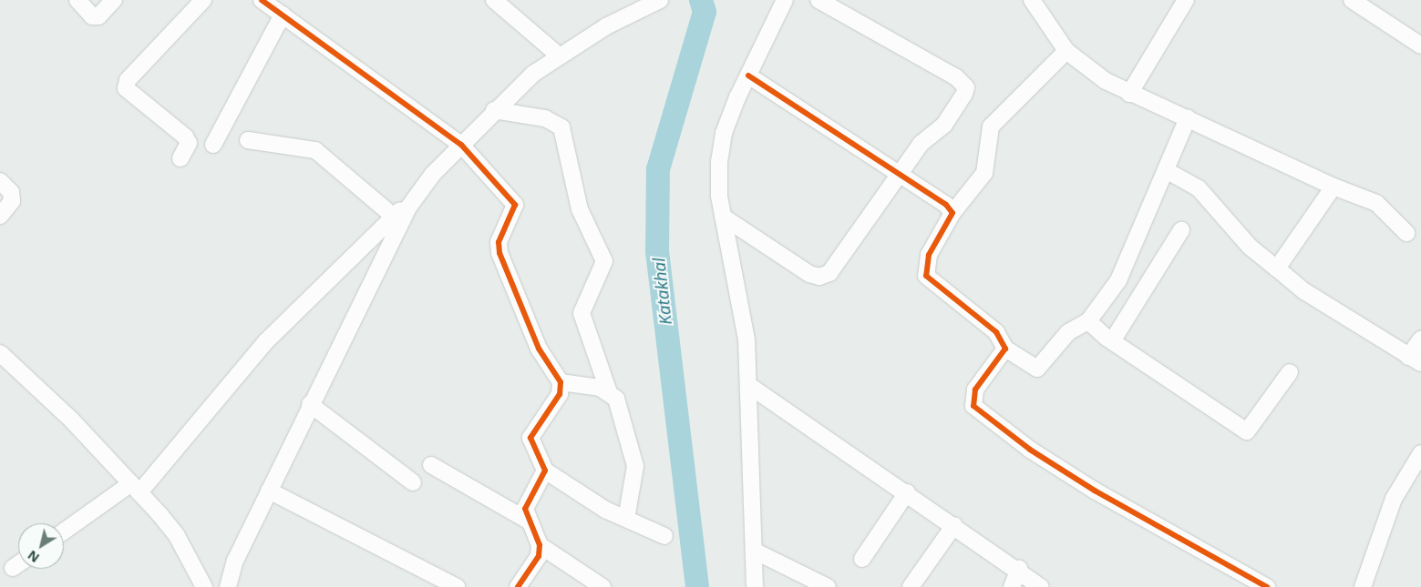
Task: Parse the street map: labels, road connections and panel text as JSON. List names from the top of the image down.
{
  "water": ["Katakhal"],
  "north": "bottom left"
}
